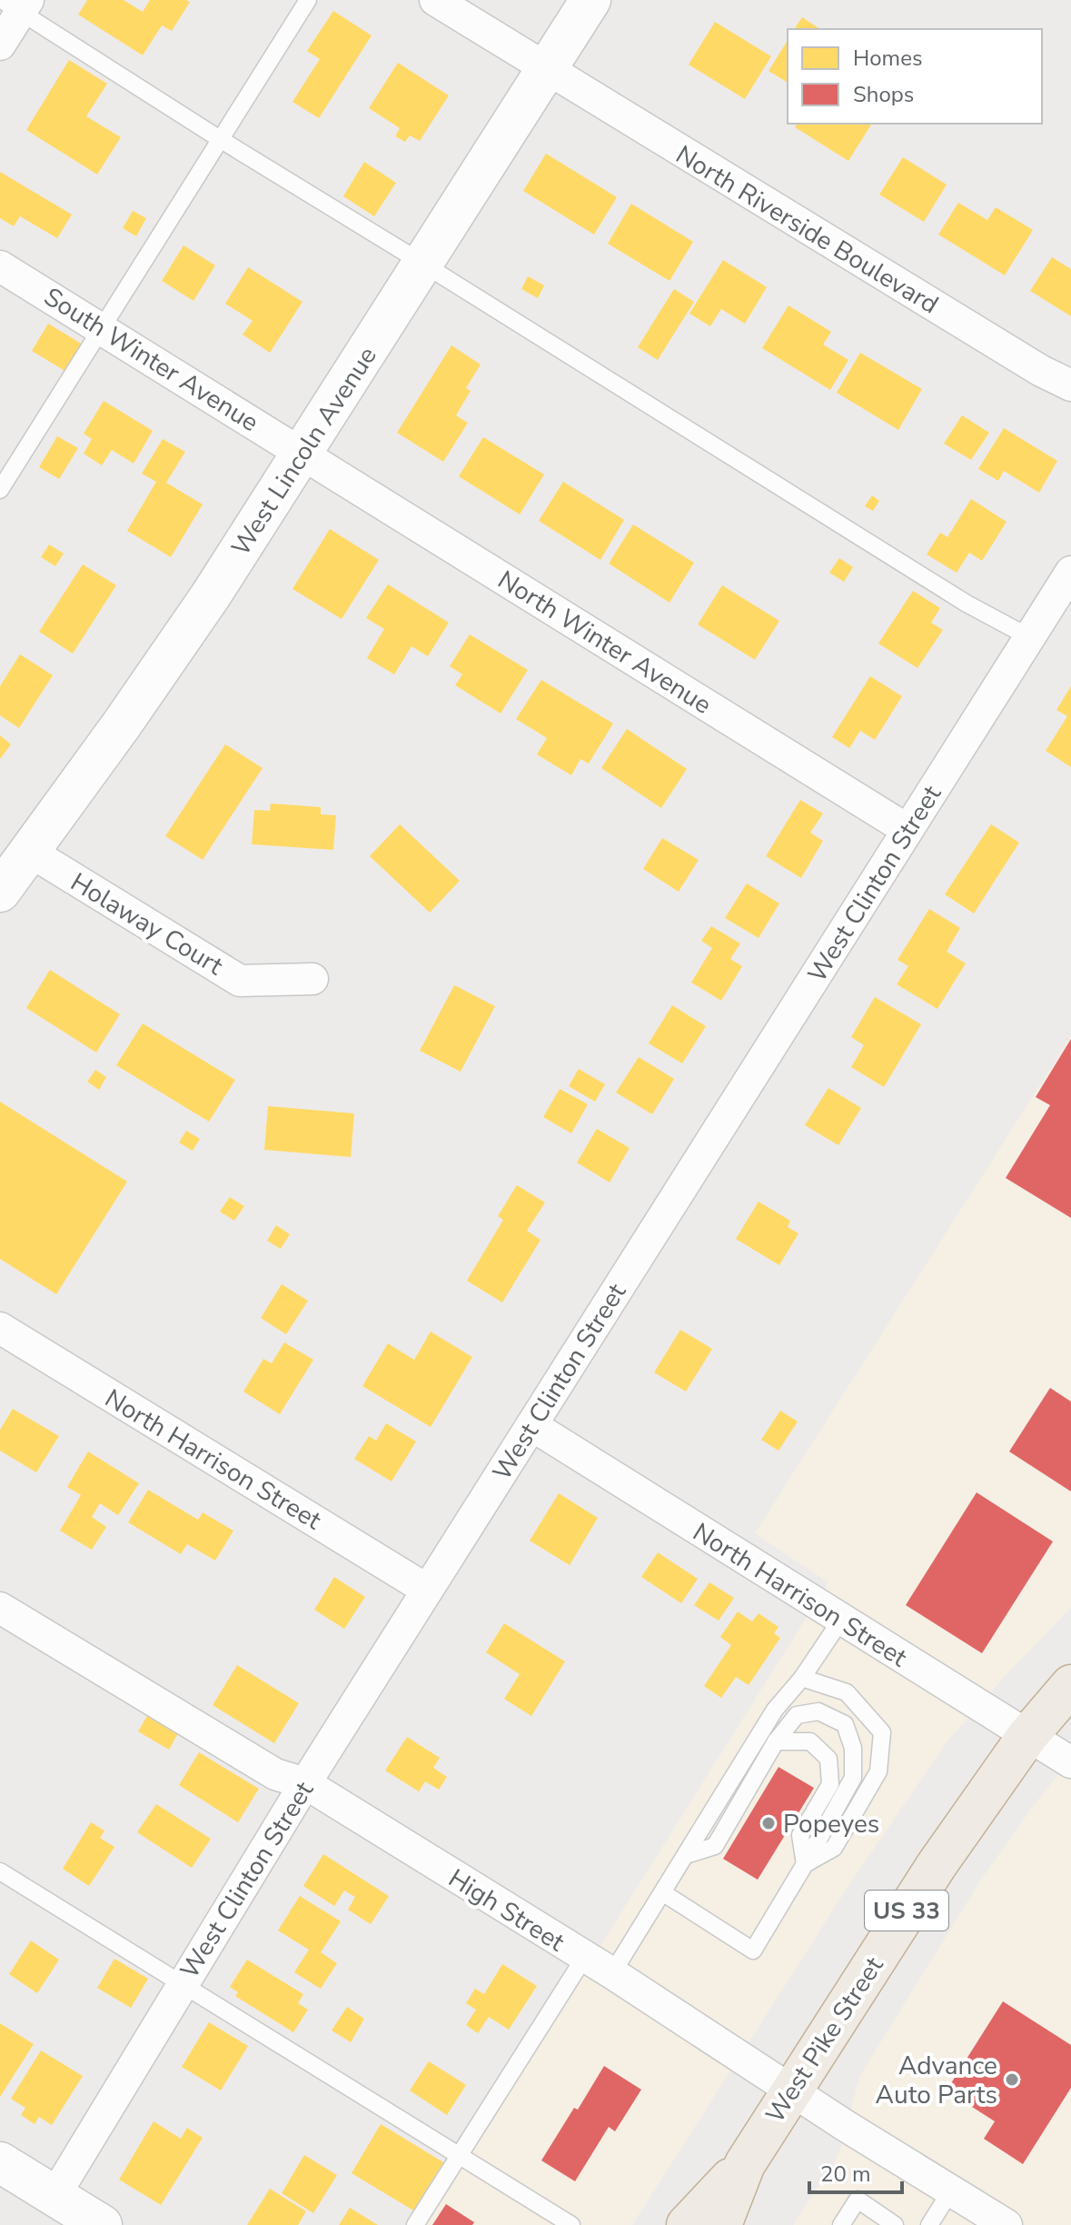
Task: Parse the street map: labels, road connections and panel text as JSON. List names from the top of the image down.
{
  "streets": {
    "highway": ["US 33", "West Pike Street"],
    "street": [
      "North Riverside Boulevard",
      "South Winter Avenue",
      "West Lincoln Avenue",
      "North Winter Avenue",
      "West Clinton Street",
      "Holaway Court",
      "North Harrison Street",
      "High Street"
    ]
  },
  "crossings": [
    ["North Riverside Boulevard", "West Lincoln Avenue"],
    ["South Winter Avenue", "West Lincoln Avenue"],
    ["South Winter Avenue", "North Winter Avenue"],
    ["West Lincoln Avenue", "North Winter Avenue"],
    ["West Lincoln Avenue", "Holaway Court"],
    ["North Winter Avenue", "West Clinton Street"],
    ["West Clinton Street", "North Harrison Street"],
    ["West Clinton Street", "High Street"],
    ["North Harrison Street", "US 33"],
    ["North Harrison Street", "West Pike Street"],
    ["High Street", "West Pike Street"],
    ["US 33", "West Pike Street"]
  ],
  "places": ["Popeyes", "Advance Auto Parts"],
  "legend": ["Homes", "Shops"],
  "scale_bar": "20 m"
}
